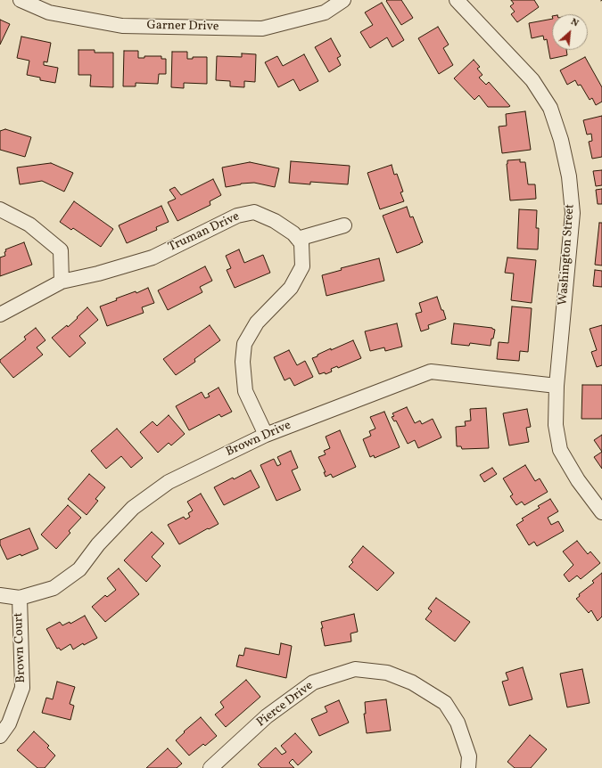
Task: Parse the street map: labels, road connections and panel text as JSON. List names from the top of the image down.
{
  "streets": {
    "street": [
      "Garner Drive",
      "Truman Drive",
      "Washington Street",
      "Brown Drive",
      "Brown Court",
      "Pierce Drive"
    ]
  },
  "crossings": [
    ["Washington Street", "Brown Drive"],
    ["Brown Drive", "Brown Court"]
  ],
  "north": "top right"
}
